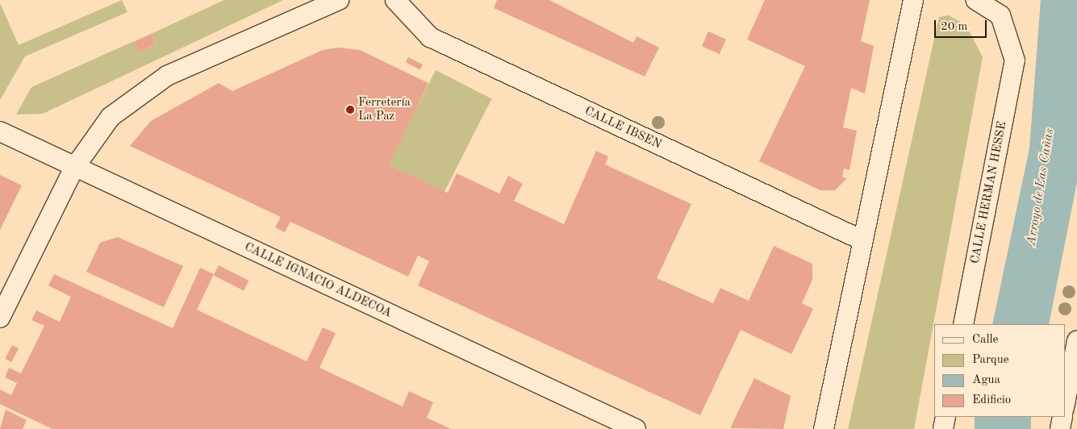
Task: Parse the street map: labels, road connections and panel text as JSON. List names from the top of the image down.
{
  "streets": {
    "street": ["CALLE IBSEN", "CALLE HERMAN HESSE", "CALLE IGNACIO ALDECOA"]
  },
  "water": ["Arroyo de Las Cañas"],
  "places": ["Ferretería La Paz"],
  "legend": [
    "Calle",
    "Parque",
    "Agua",
    "Edificio"
  ],
  "scale_bar": "20 m"
}
